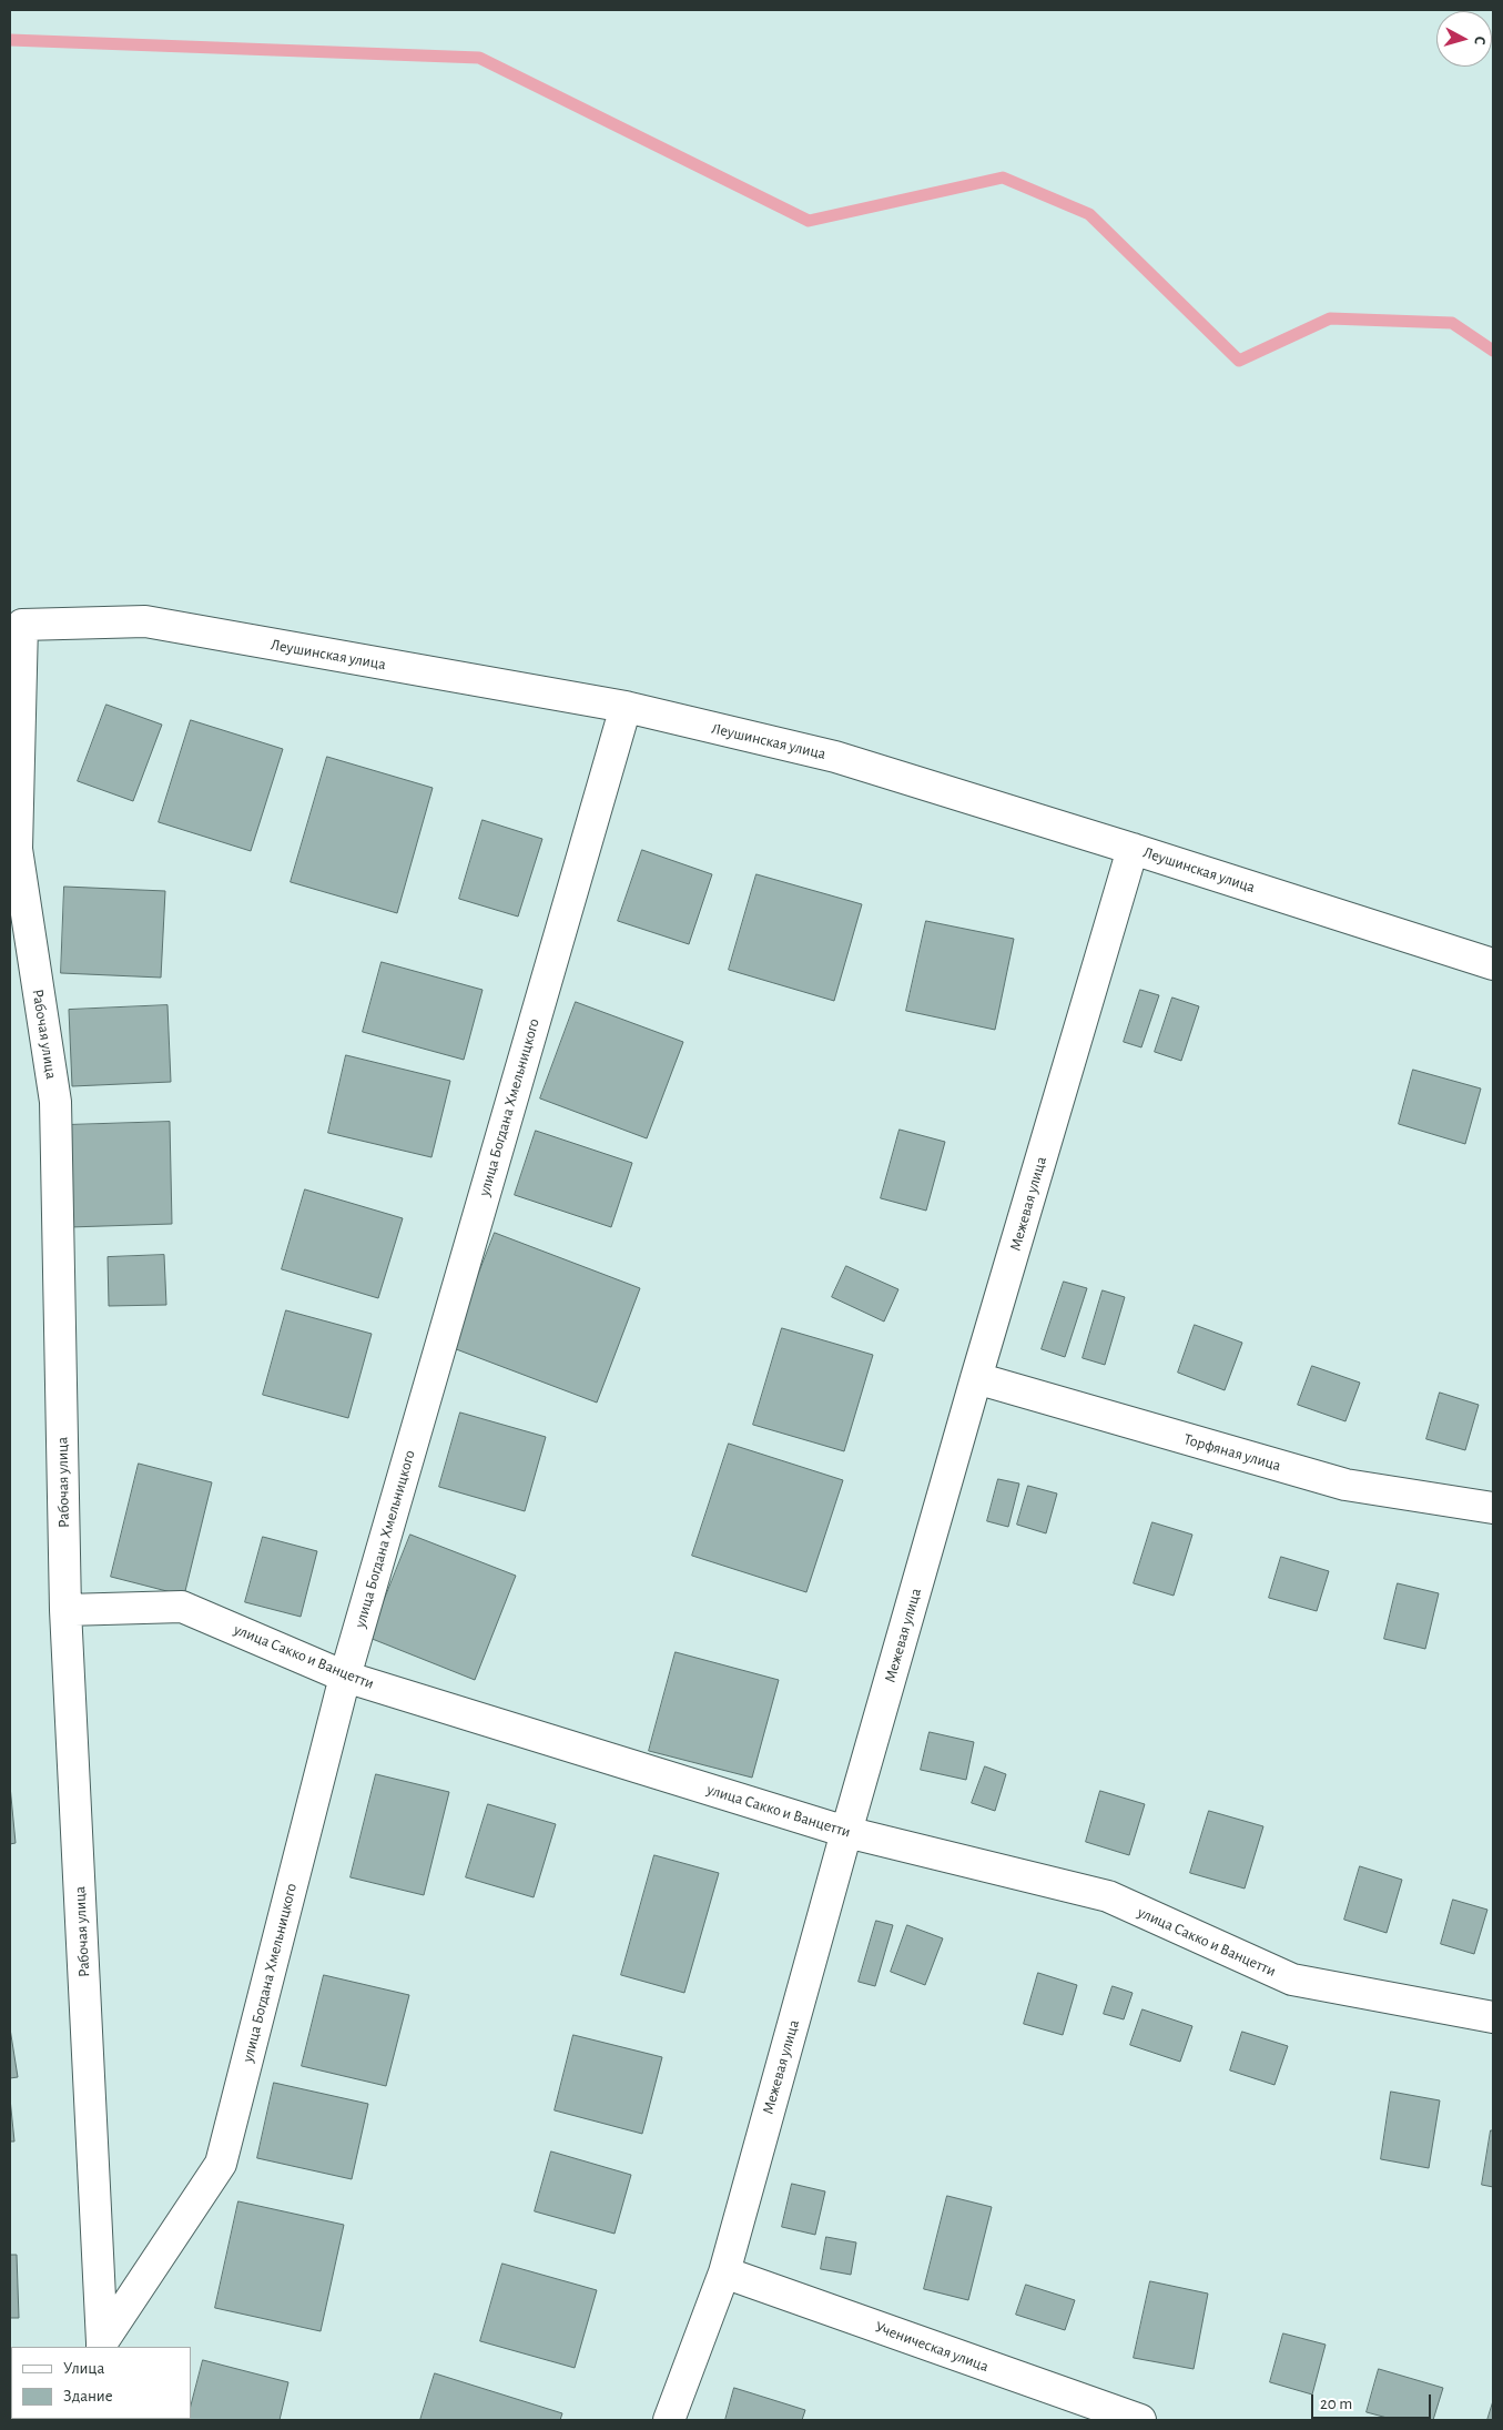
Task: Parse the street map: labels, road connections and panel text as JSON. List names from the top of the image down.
{
  "streets": {
    "street": [
      "Леушинская улица",
      "Рабочая улица",
      "улица Богдана Хмельницкого",
      "Межевая улица",
      "Торфяная улица",
      "улица Сакко и Ванцетти",
      "Ученическая улица"
    ]
  },
  "crossings": [
    ["Леушинская улица", "Рабочая улица"],
    ["Леушинская улица", "улица Богдана Хмельницкого"],
    ["Леушинская улица", "Межевая улица"],
    ["Рабочая улица", "улица Богдана Хмельницкого"],
    ["Рабочая улица", "улица Сакко и Ванцетти"],
    ["улица Богдана Хмельницкого", "улица Сакко и Ванцетти"],
    ["Межевая улица", "Торфяная улица"],
    ["Межевая улица", "улица Сакко и Ванцетти"],
    ["Межевая улица", "Ученическая улица"]
  ],
  "legend": ["Улица", "Здание"],
  "scale_bar": "20 m",
  "north": "right"
}
